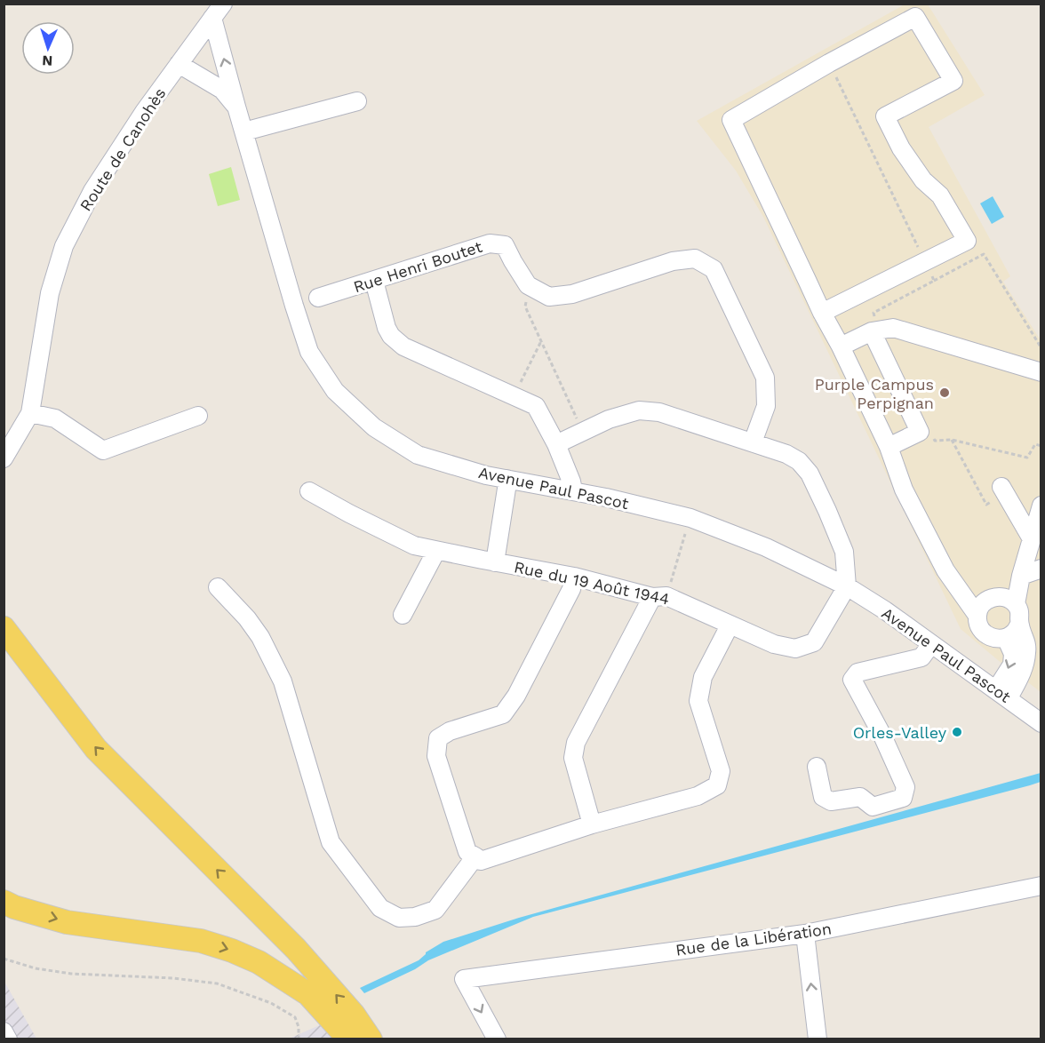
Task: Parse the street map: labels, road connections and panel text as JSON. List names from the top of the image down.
{
  "streets": {
    "street": [
      "Route de Canohès",
      "Rue Henri Boutet",
      "Avenue Paul Pascot",
      "Rue du 19 Août 1944",
      "Rue de la Libération"
    ]
  },
  "crossings": [
    ["Route de Canohès", "Avenue Paul Pascot"],
    ["Avenue Paul Pascot", "Rue du 19 Août 1944"]
  ],
  "places": ["Purple Campus Perpignan", "Orles-Valley"],
  "north": "bottom"
}
